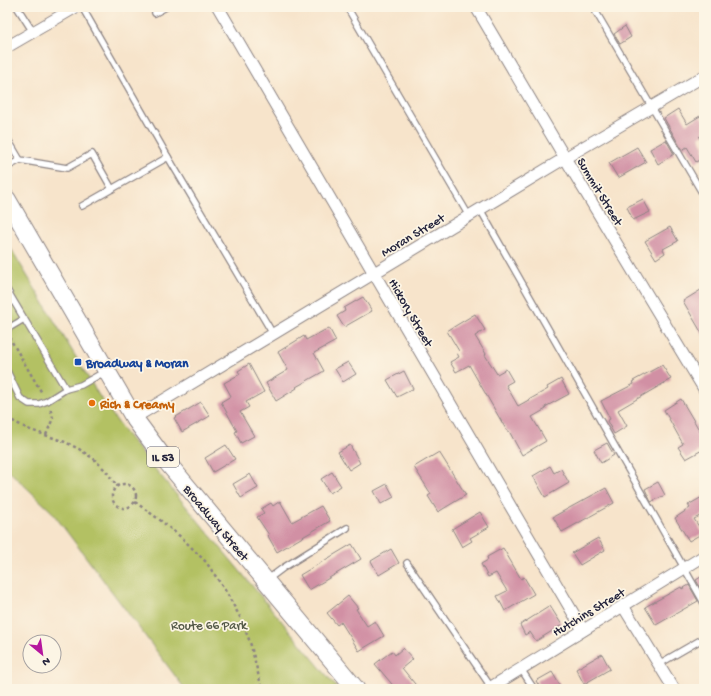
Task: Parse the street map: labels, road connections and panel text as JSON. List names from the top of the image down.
{
  "streets": {
    "main road": ["IL 53", "Broadway Street"],
    "street": [
      "Summit Street",
      "Moran Street",
      "Hickory Street",
      "Hutchins Street"
    ]
  },
  "crossings": [
    ["Summit Street", "Moran Street"],
    ["Moran Street", "Hickory Street"],
    ["Moran Street", "Broadway Street"],
    ["Hickory Street", "Hutchins Street"]
  ],
  "parks": ["Route 66 Park"],
  "places": {
    "transit": ["Broadway & Moran"],
    "other": ["Rich & Creamy"]
  },
  "north": "bottom right"
}
